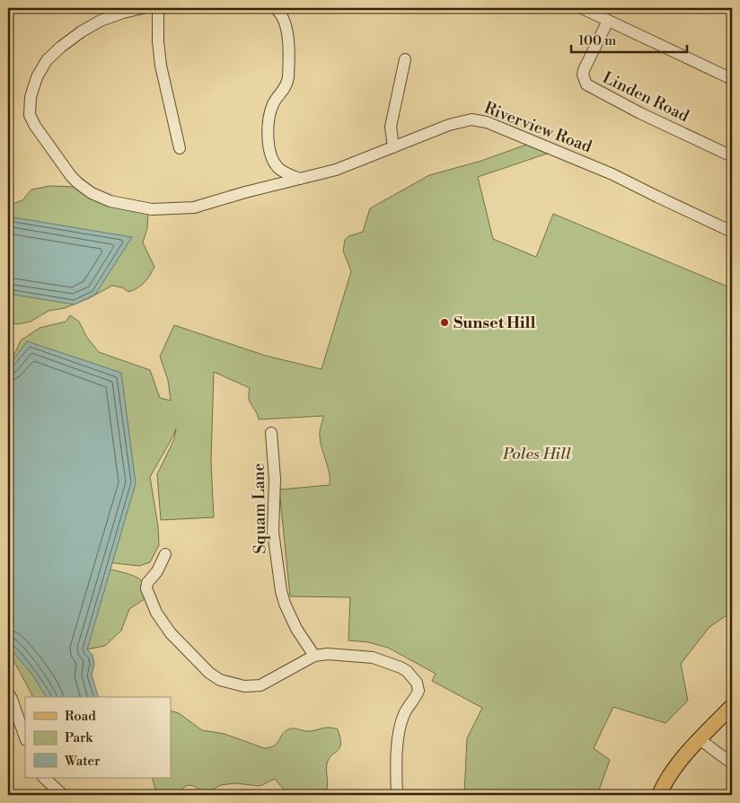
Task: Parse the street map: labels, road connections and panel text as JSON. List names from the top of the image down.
{
  "streets": {
    "street": ["Linden Road", "Riverview Road", "Squam Lane"]
  },
  "parks": ["Poles Hill"],
  "places": ["Sunset Hill"],
  "legend": ["Road", "Park", "Water"],
  "scale_bar": "100 m"
}
